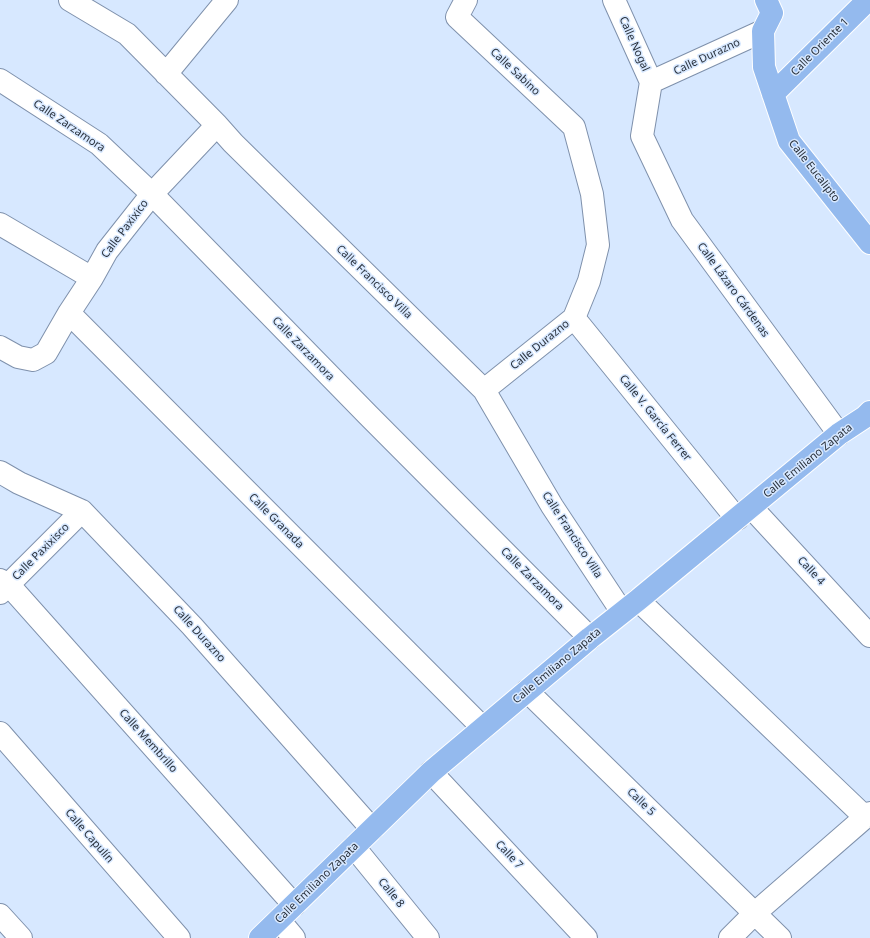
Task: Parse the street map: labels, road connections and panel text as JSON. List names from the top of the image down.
{
  "streets": {
    "main road": ["Calle Oriente 1", "Calle Eucalipto", "Calle Emiliano Zapata"],
    "street": [
      "Calle Nogal",
      "Calle Durazno",
      "Calle Sabino",
      "Calle Zarzamora",
      "Calle Paxixico",
      "Calle Francisco Villa",
      "Calle Lázaro Cárdenas",
      "Calle V. García Ferrer",
      "Calle Granada",
      "Calle Paxixisco",
      "Calle 4",
      "Calle Membrillo",
      "Calle 5",
      "Calle Capulín",
      "Calle 7",
      "Calle 8"
    ]
  },
  "crossings": [
    ["Calle Nogal", "Calle Durazno"],
    ["Calle Nogal", "Calle Lázaro Cárdenas"],
    ["Calle Oriente 1", "Calle Eucalipto"],
    ["Calle Durazno", "Calle Sabino"],
    ["Calle Durazno", "Calle Eucalipto"],
    ["Calle Durazno", "Calle Francisco Villa"],
    ["Calle Durazno", "Calle V. García Ferrer"],
    ["Calle Durazno", "Calle Emiliano Zapata"],
    ["Calle Durazno", "Calle Paxixisco"],
    ["Calle Zarzamora", "Calle Paxixico"],
    ["Calle Zarzamora", "Calle Emiliano Zapata"],
    ["Calle Paxixico", "Calle Francisco Villa"],
    ["Calle Paxixico", "Calle Granada"],
    ["Calle Francisco Villa", "Calle Emiliano Zapata"],
    ["Calle Lázaro Cárdenas", "Calle Emiliano Zapata"],
    ["Calle V. García Ferrer", "Calle Emiliano Zapata"],
    ["Calle V. García Ferrer", "Calle 4"],
    ["Calle Emiliano Zapata", "Calle Granada"],
    ["Calle Emiliano Zapata", "Calle 4"],
    ["Calle Emiliano Zapata", "Calle Membrillo"],
    ["Calle Emiliano Zapata", "Calle 5"],
    ["Calle Emiliano Zapata", "Calle 7"],
    ["Calle Emiliano Zapata", "Calle 8"],
    ["Calle Paxixisco", "Calle Membrillo"]
  ]
}
